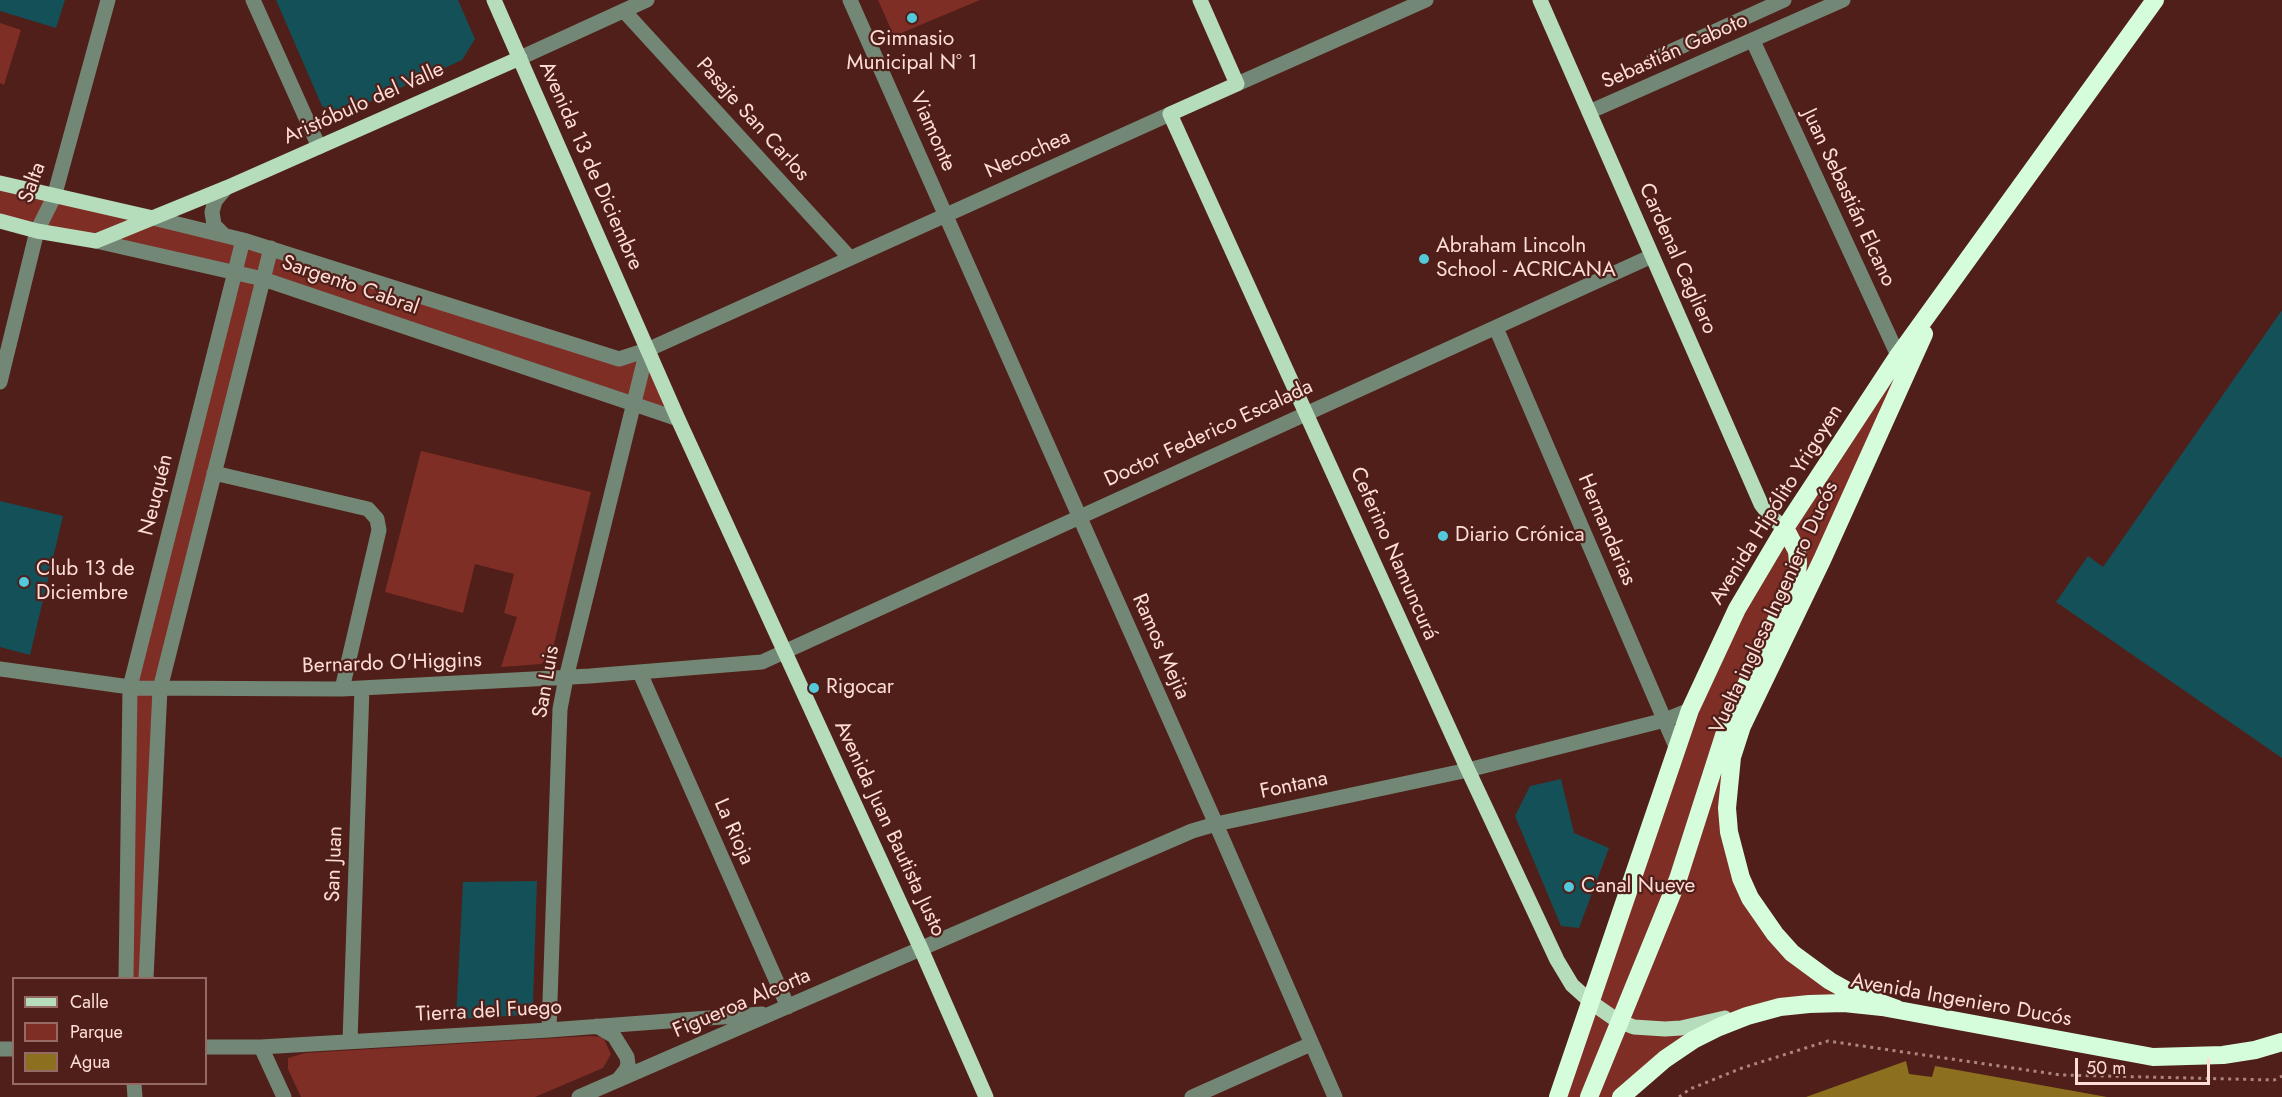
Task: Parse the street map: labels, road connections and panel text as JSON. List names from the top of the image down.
{
  "streets": {
    "highway": ["Avenida Hipólito Yrigoyen", "Vuelta inglesa Ingeniero Ducós", "Avenida Ingeniero Ducós"],
    "main road": [
      "Aristóbulo del Valle",
      "Necochea",
      "Avenida 13 de Diciembre",
      "Cardenal Cagliero",
      "Sargento Cabral",
      "Ceferino Namuncurá",
      "Avenida Juan Bautista Justo"
    ],
    "street": [
      "Sebastián Gaboto",
      "Pasaje San Carlos",
      "Viamonte",
      "Salta",
      "Juan Sebastián Elcano",
      "Doctor Federico Escalada",
      "Neuquén",
      "Hernandarias",
      "Ramos Mejia",
      "Bernardo O'Higgins",
      "San Luis",
      "Fontana",
      "La Rioja",
      "San Juan",
      "Figueroa Alcorta",
      "Tierra del Fuego"
    ]
  },
  "crossings": [
    ["Sebastián Gaboto", "Juan Sebastián Elcano"],
    ["Sebastián Gaboto", "Cardenal Cagliero"],
    ["Aristóbulo del Valle", "Pasaje San Carlos"],
    ["Aristóbulo del Valle", "Necochea"],
    ["Aristóbulo del Valle", "Avenida 13 de Diciembre"],
    ["Aristóbulo del Valle", "Sargento Cabral"],
    ["Pasaje San Carlos", "Necochea"],
    ["Viamonte", "Necochea"],
    ["Viamonte", "Ramos Mejia"],
    ["Necochea", "Avenida 13 de Diciembre"],
    ["Necochea", "Neuquén"],
    ["Necochea", "Ceferino Namuncurá"],
    ["Necochea", "Ramos Mejia"],
    ["Necochea", "San Luis"],
    ["Necochea", "Avenida Juan Bautista Justo"],
    ["Avenida 13 de Diciembre", "San Luis"],
    ["Avenida 13 de Diciembre", "Avenida Juan Bautista Justo"],
    ["Salta", "Sargento Cabral"],
    ["Juan Sebastián Elcano", "Avenida Hipólito Yrigoyen"],
    ["Juan Sebastián Elcano", "Vuelta inglesa Ingeniero Ducós"],
    ["Cardenal Cagliero", "Doctor Federico Escalada"],
    ["Cardenal Cagliero", "Avenida Hipólito Yrigoyen"],
    ["Sargento Cabral", "Neuquén"],
    ["Sargento Cabral", "San Luis"],
    ["Sargento Cabral", "Avenida Juan Bautista Justo"],
    ["Doctor Federico Escalada", "Hernandarias"],
    ["Doctor Federico Escalada", "Ceferino Namuncurá"],
    ["Doctor Federico Escalada", "Ramos Mejia"],
    ["Doctor Federico Escalada", "Bernardo O'Higgins"],
    ["Doctor Federico Escalada", "Avenida Juan Bautista Justo"],
    ["Neuquén", "Bernardo O'Higgins"],
    ["Avenida Hipólito Yrigoyen", "Hernandarias"],
    ["Avenida Hipólito Yrigoyen", "Ceferino Namuncurá"],
    ["Avenida Hipólito Yrigoyen", "Vuelta inglesa Ingeniero Ducós"],
    ["Avenida Hipólito Yrigoyen", "Fontana"],
    ["Hernandarias", "Fontana"],
    ["Ceferino Namuncurá", "Fontana"],
    ["Vuelta inglesa Ingeniero Ducós", "Avenida Ingeniero Ducós"],
    ["Ramos Mejia", "Fontana"],
    ["Bernardo O'Higgins", "San Luis"],
    ["Bernardo O'Higgins", "Avenida Juan Bautista Justo"],
    ["Bernardo O'Higgins", "La Rioja"],
    ["Bernardo O'Higgins", "San Juan"],
    ["San Luis", "Avenida Juan Bautista Justo"],
    ["San Luis", "Tierra del Fuego"],
    ["Fontana", "Avenida Juan Bautista Justo"],
    ["Fontana", "Figueroa Alcorta"],
    ["Avenida Juan Bautista Justo", "Figueroa Alcorta"],
    ["La Rioja", "Figueroa Alcorta"],
    ["La Rioja", "Tierra del Fuego"],
    ["San Juan", "Tierra del Fuego"],
    ["Figueroa Alcorta", "Tierra del Fuego"]
  ],
  "places": [
    "Gimnasio Municipal Nº 1",
    "Abraham Lincoln School - ACRICANA",
    "Diario Crónica",
    "Club 13 de Diciembre",
    "Rigocar",
    "Canal Nueve"
  ],
  "legend": ["Calle", "Parque", "Agua"],
  "scale_bar": "50 m"
}
